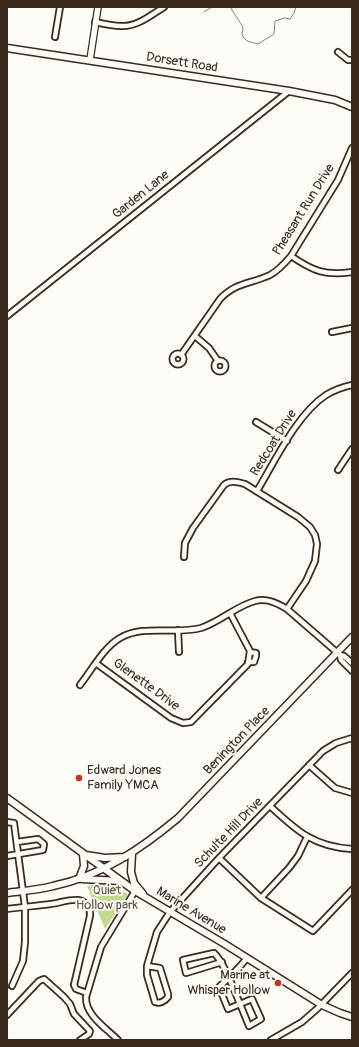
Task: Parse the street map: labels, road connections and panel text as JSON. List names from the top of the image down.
{
  "streets": {
    "main road": ["Dorsett Road", "Benington Place", "Marine Avenue"],
    "street": [
      "Garden Lane",
      "Pheasant Run Drive",
      "Redcoat Drive",
      "Glenette Drive",
      "Schulte Hill Drive"
    ]
  },
  "crossings": [
    ["Dorsett Road", "Garden Lane"],
    ["Benington Place", "Marine Avenue"],
    ["Schulte Hill Drive", "Marine Avenue"]
  ],
  "parks": ["Quiet Hollow park"],
  "places": ["Edward Jones Family YMCA", "Marine at Whisper Hollow"]
}
